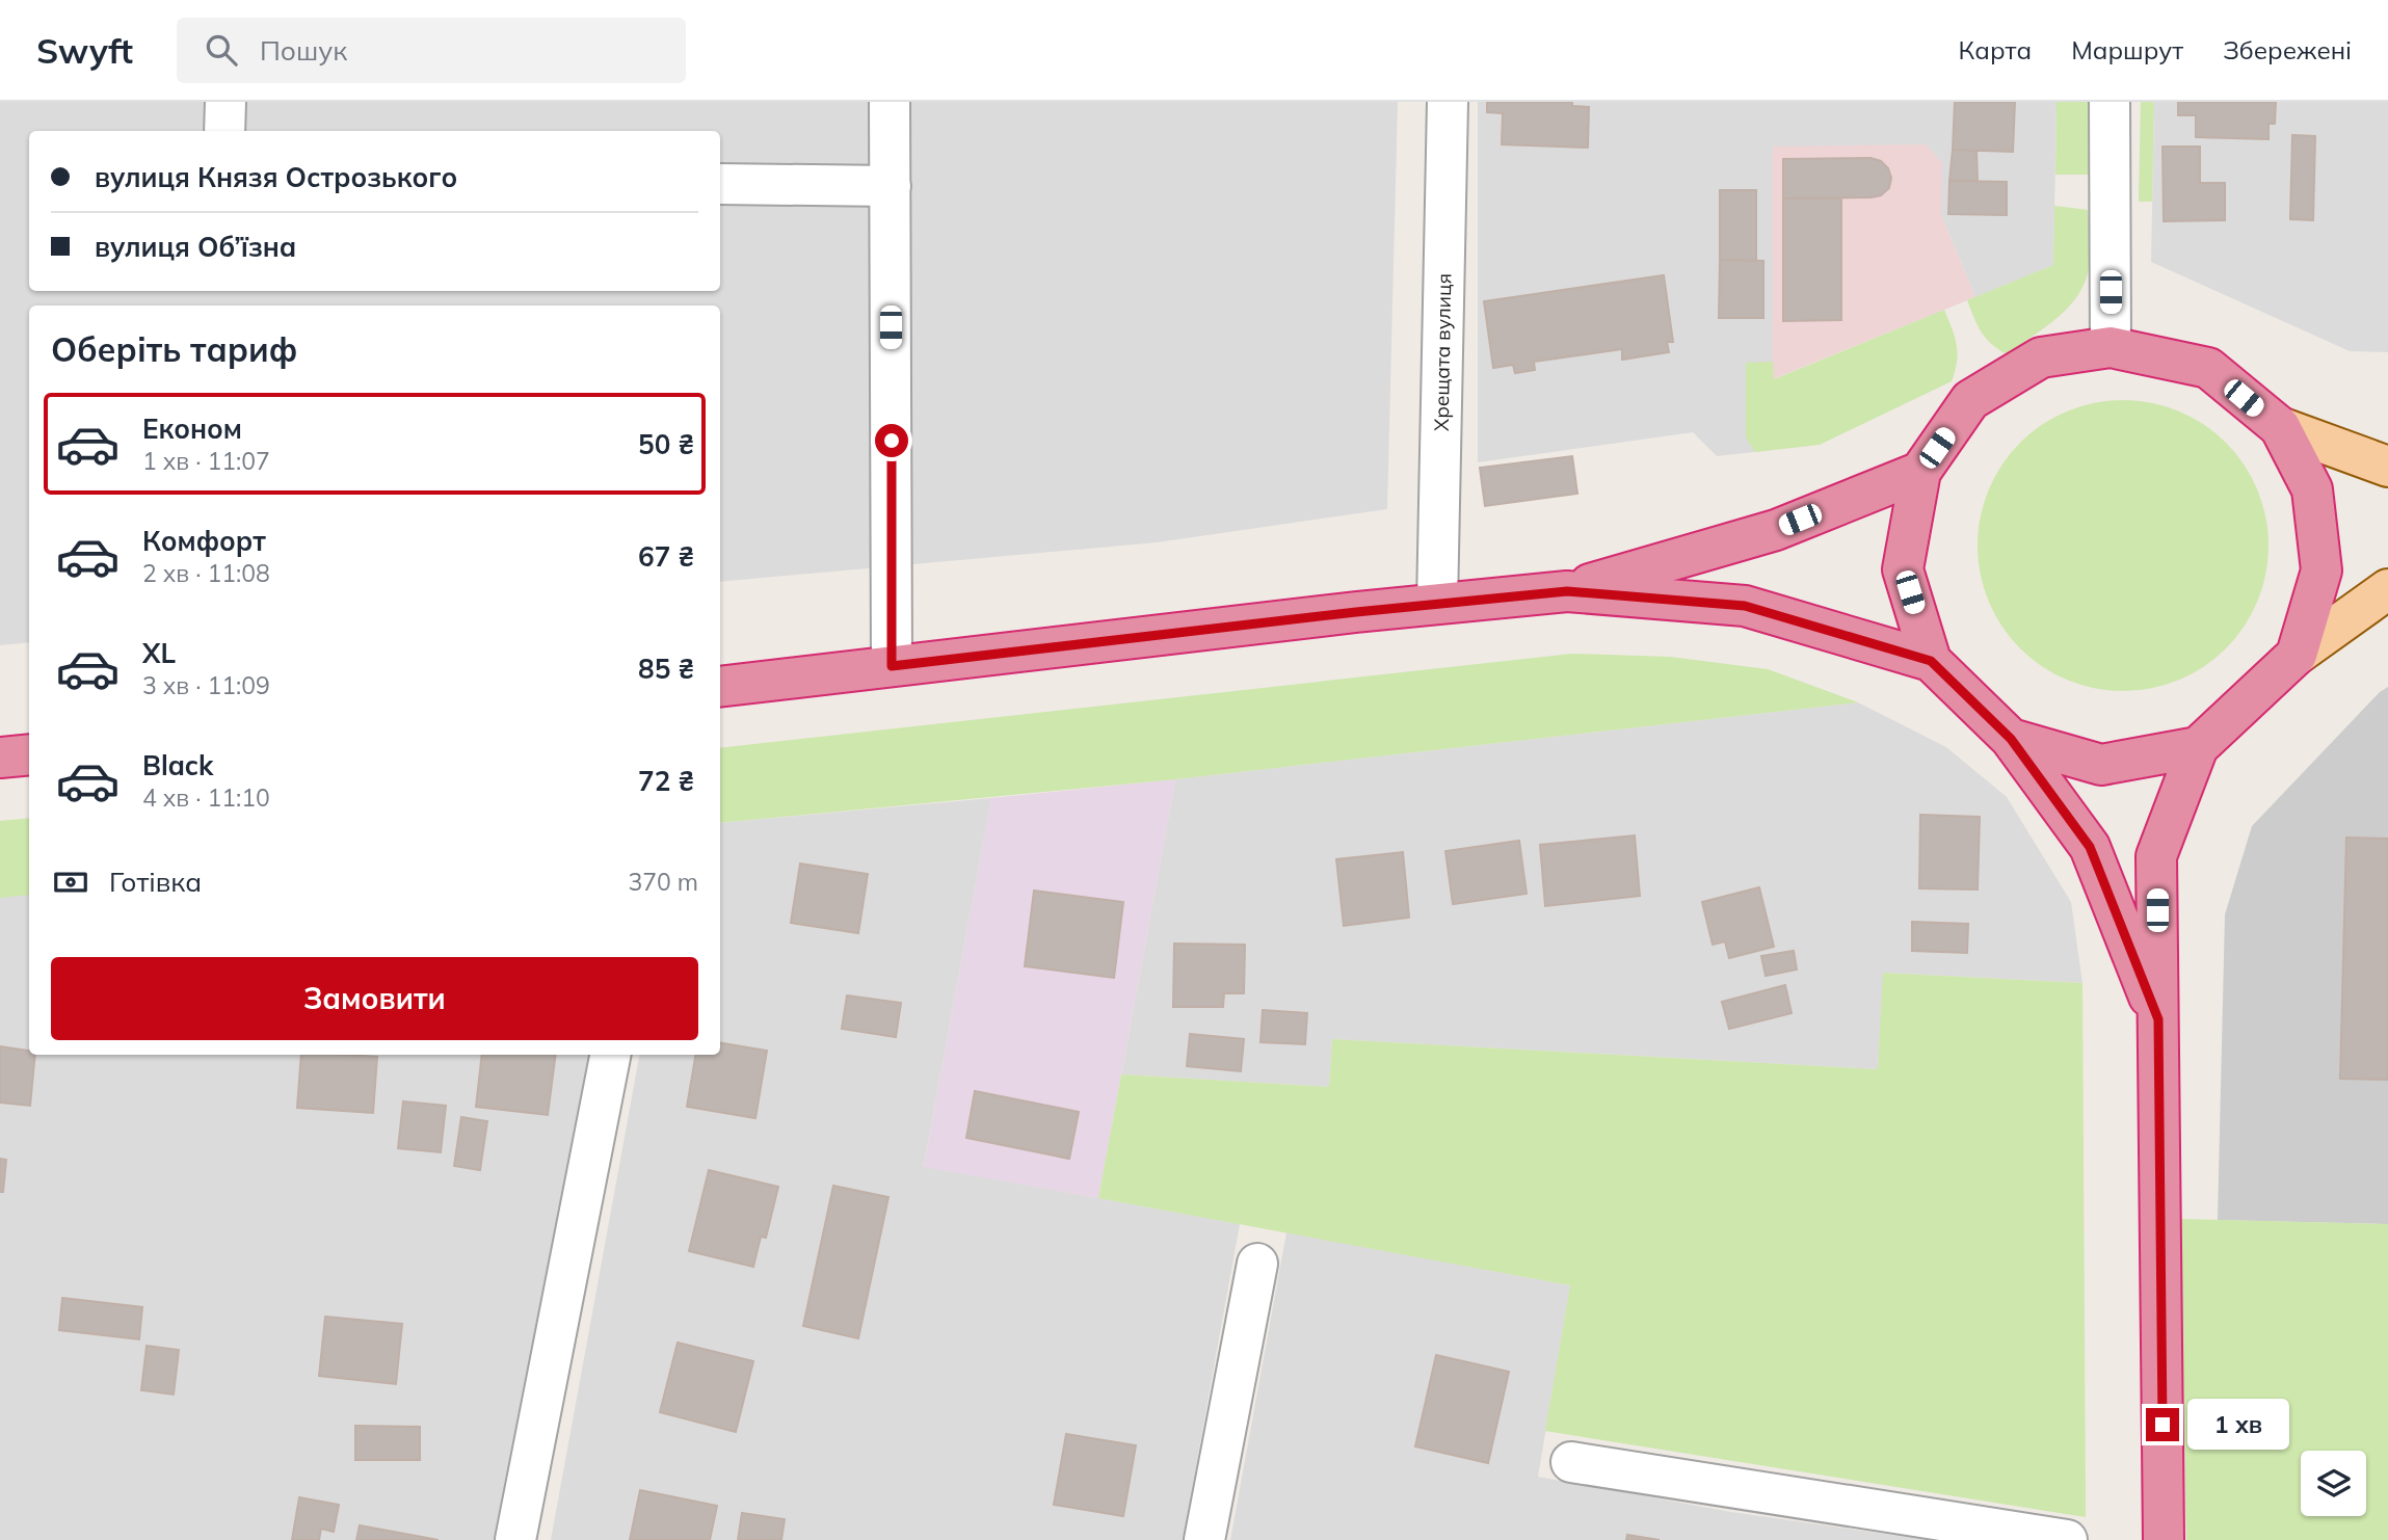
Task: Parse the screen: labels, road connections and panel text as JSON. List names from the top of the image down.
{
  "streets": {
    "street": ["Хрещата вулиця"]
  },
  "page": {
    "header": "Swyft",
    "search": "Пошук",
    "nav": ["Карта", "Маршрут", "Збережені"],
    "banner": ["вулиця Князя Острозького", "вулиця Об’їзна"],
    "heading": "Оберіть тариф",
    "list": [
      {
        "name": "Економ",
        "note": "1 хв · 11:07",
        "value": "50 ₴"
      },
      {
        "name": "Комфорт",
        "note": "2 хв · 11:08",
        "value": "67 ₴"
      },
      {
        "name": "XL",
        "note": "3 хв · 11:09",
        "value": "85 ₴"
      },
      {
        "name": "Black",
        "note": "4 хв · 11:10",
        "value": "72 ₴"
      }
    ],
    "pay": ["Готівка", "370 m"],
    "buttons": "Замовити",
    "bubble": "1 хв"
  }
}
